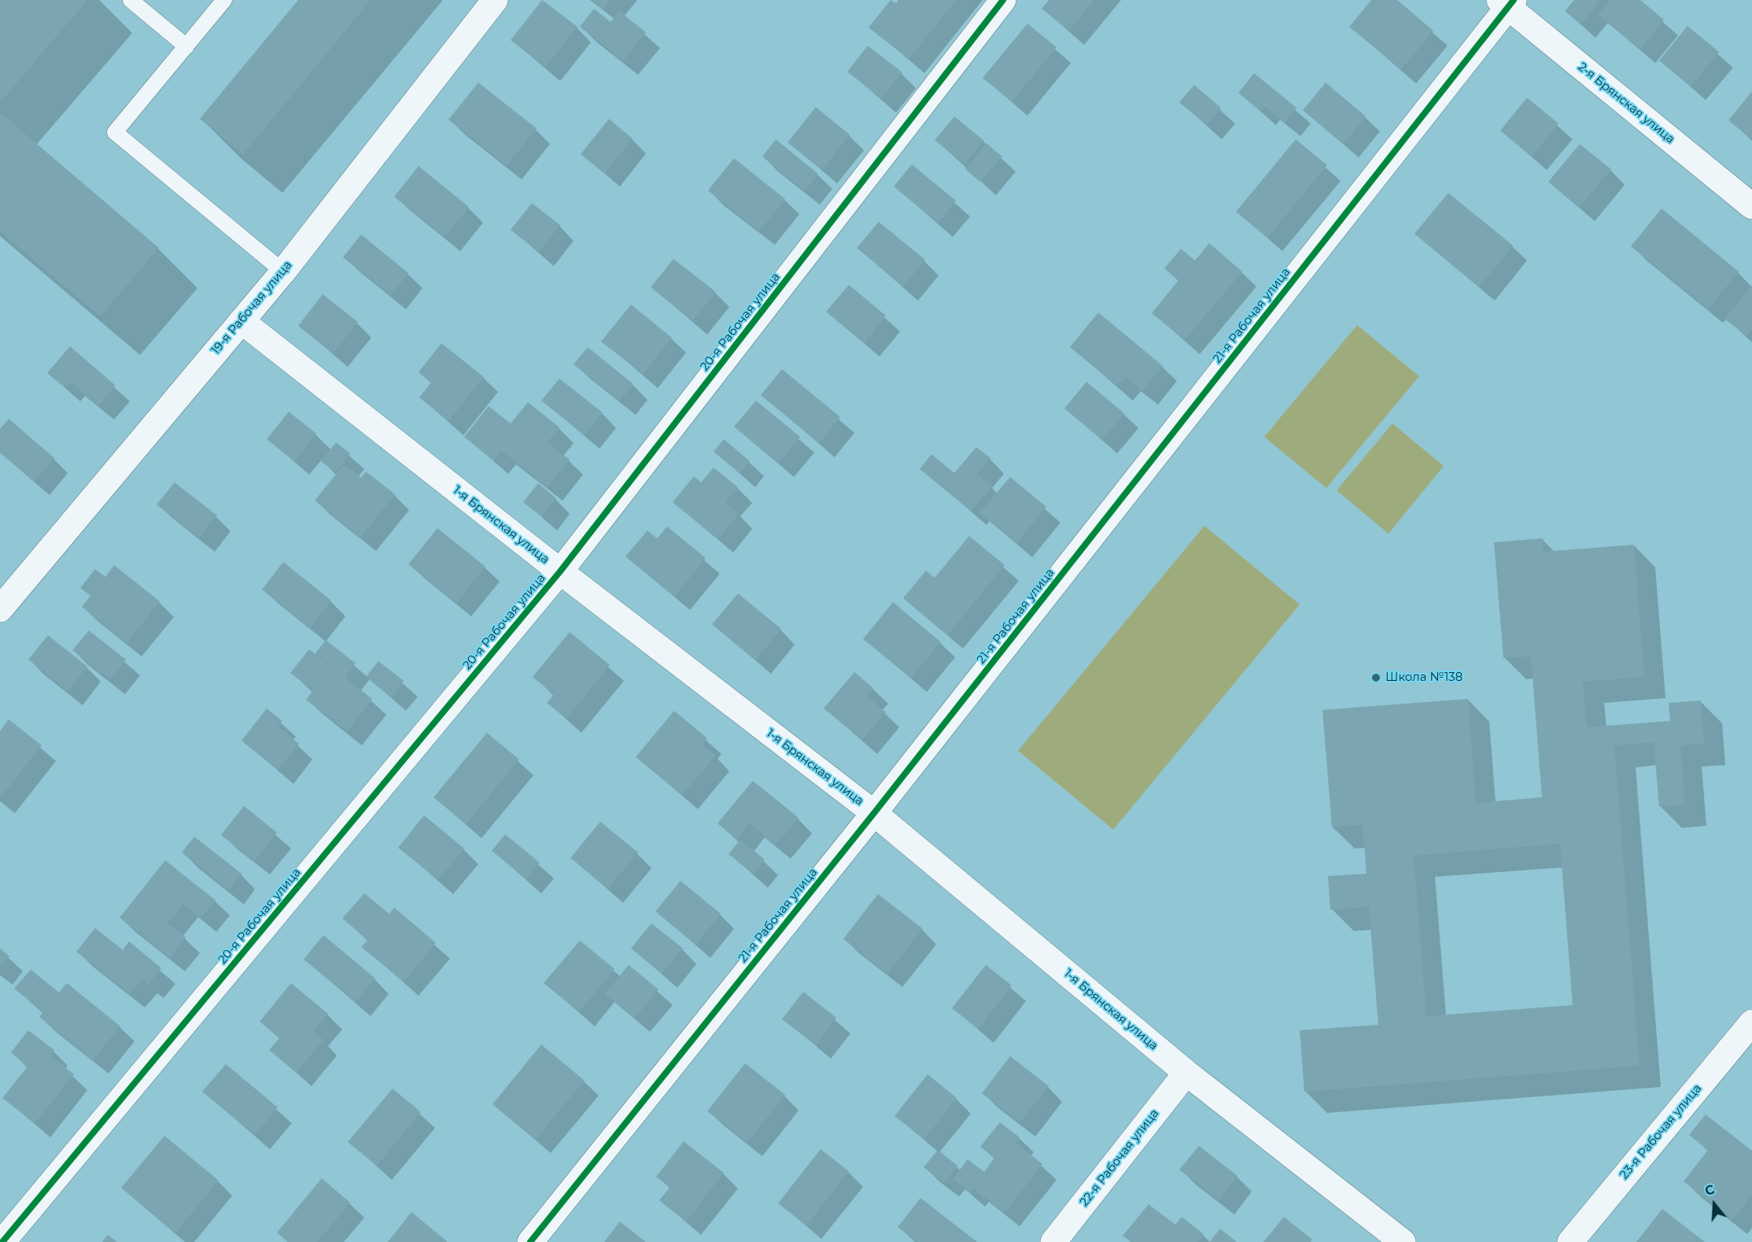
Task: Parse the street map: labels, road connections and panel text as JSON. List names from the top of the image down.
{
  "streets": {
    "street": [
      "2-я Брянская улица",
      "19-я Рабочая улица",
      "21-я Рабочая улица",
      "20-я Рабочая улица",
      "1-я Брянская улица",
      "23-я Рабочая улица",
      "22-я Рабочая улица"
    ]
  },
  "crossings": [
    ["2-я Брянская улица", "21-я Рабочая улица"],
    ["19-я Рабочая улица", "1-я Брянская улица"],
    ["21-я Рабочая улица", "1-я Брянская улица"],
    ["20-я Рабочая улица", "1-я Брянская улица"],
    ["1-я Брянская улица", "22-я Рабочая улица"]
  ],
  "places": ["Школа №138"],
  "north": "top"
}
